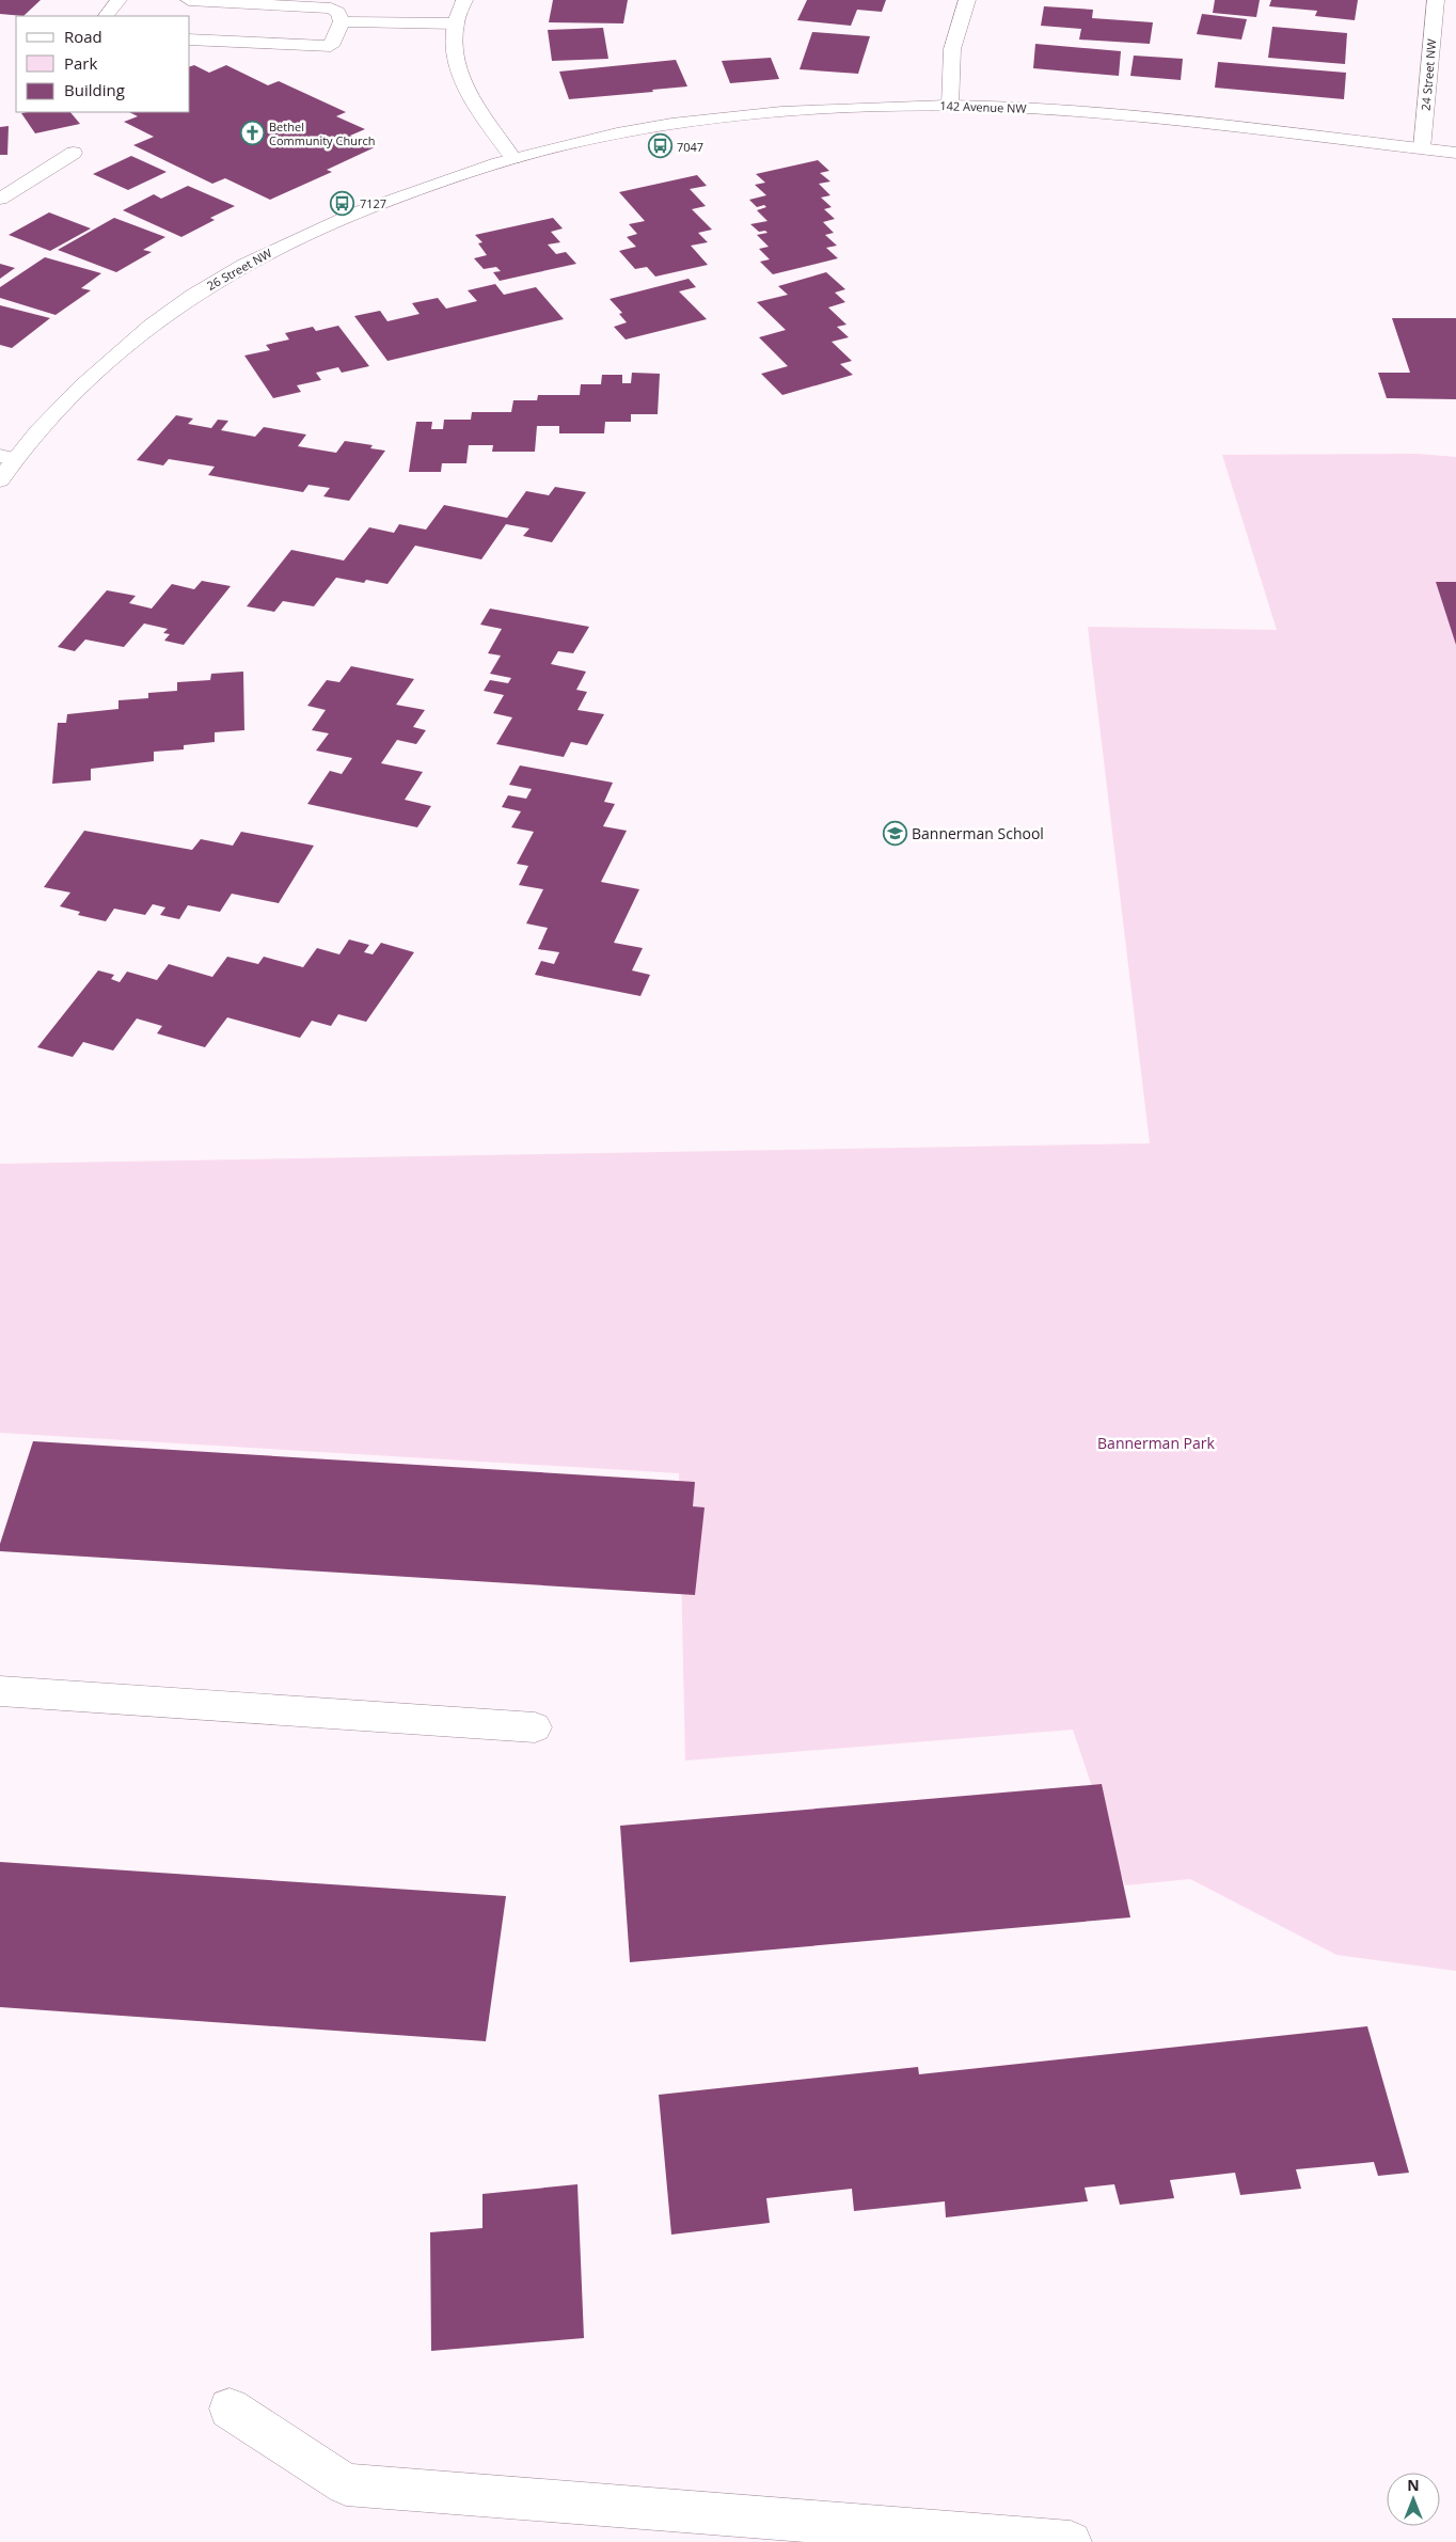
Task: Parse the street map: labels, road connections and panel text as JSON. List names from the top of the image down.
{
  "streets": {
    "street": ["24 Street NW", "142 Avenue NW", "26 Street NW"]
  },
  "crossings": [
    ["24 Street NW", "142 Avenue NW"],
    ["142 Avenue NW", "26 Street NW"]
  ],
  "parks": ["Bannerman Park"],
  "places": {
    "church": ["Bethel Community Church"],
    "bus stop": ["7047", "7127"],
    "school or university": ["Bannerman School"]
  },
  "legend": ["Road", "Park", "Building"],
  "north": "top"
}
